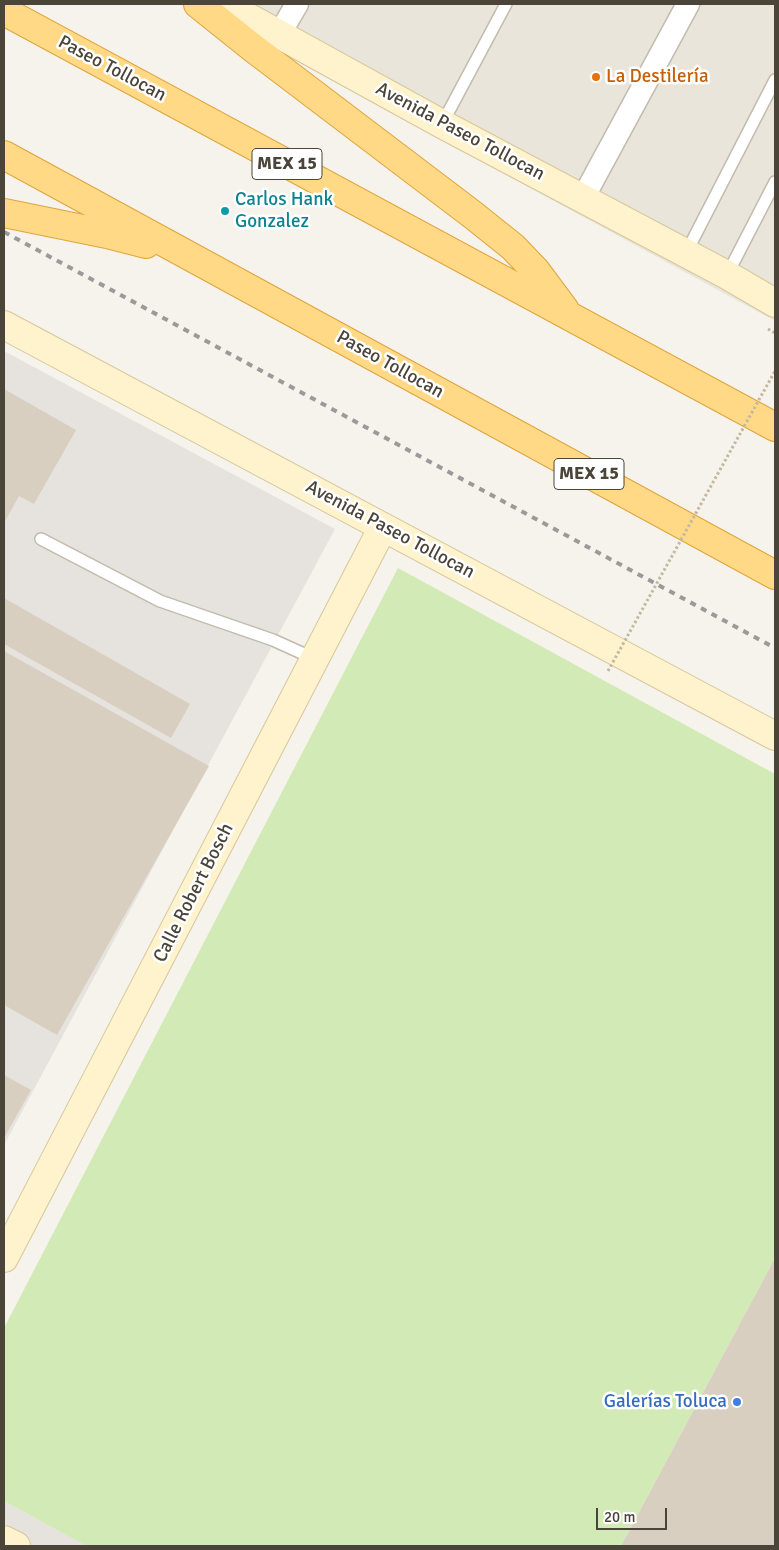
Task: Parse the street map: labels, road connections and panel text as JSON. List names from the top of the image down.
{
  "streets": {
    "highway": ["Paseo Tollocan", "MEX 15"],
    "main road": ["Avenida Paseo Tollocan", "Calle Robert Bosch"]
  },
  "crossings": [
    ["Avenida Paseo Tollocan", "Calle Robert Bosch"]
  ],
  "places": ["La Destilería", "Carlos Hank Gonzalez", "Galerías Toluca"],
  "scale_bar": "20 m"
}
